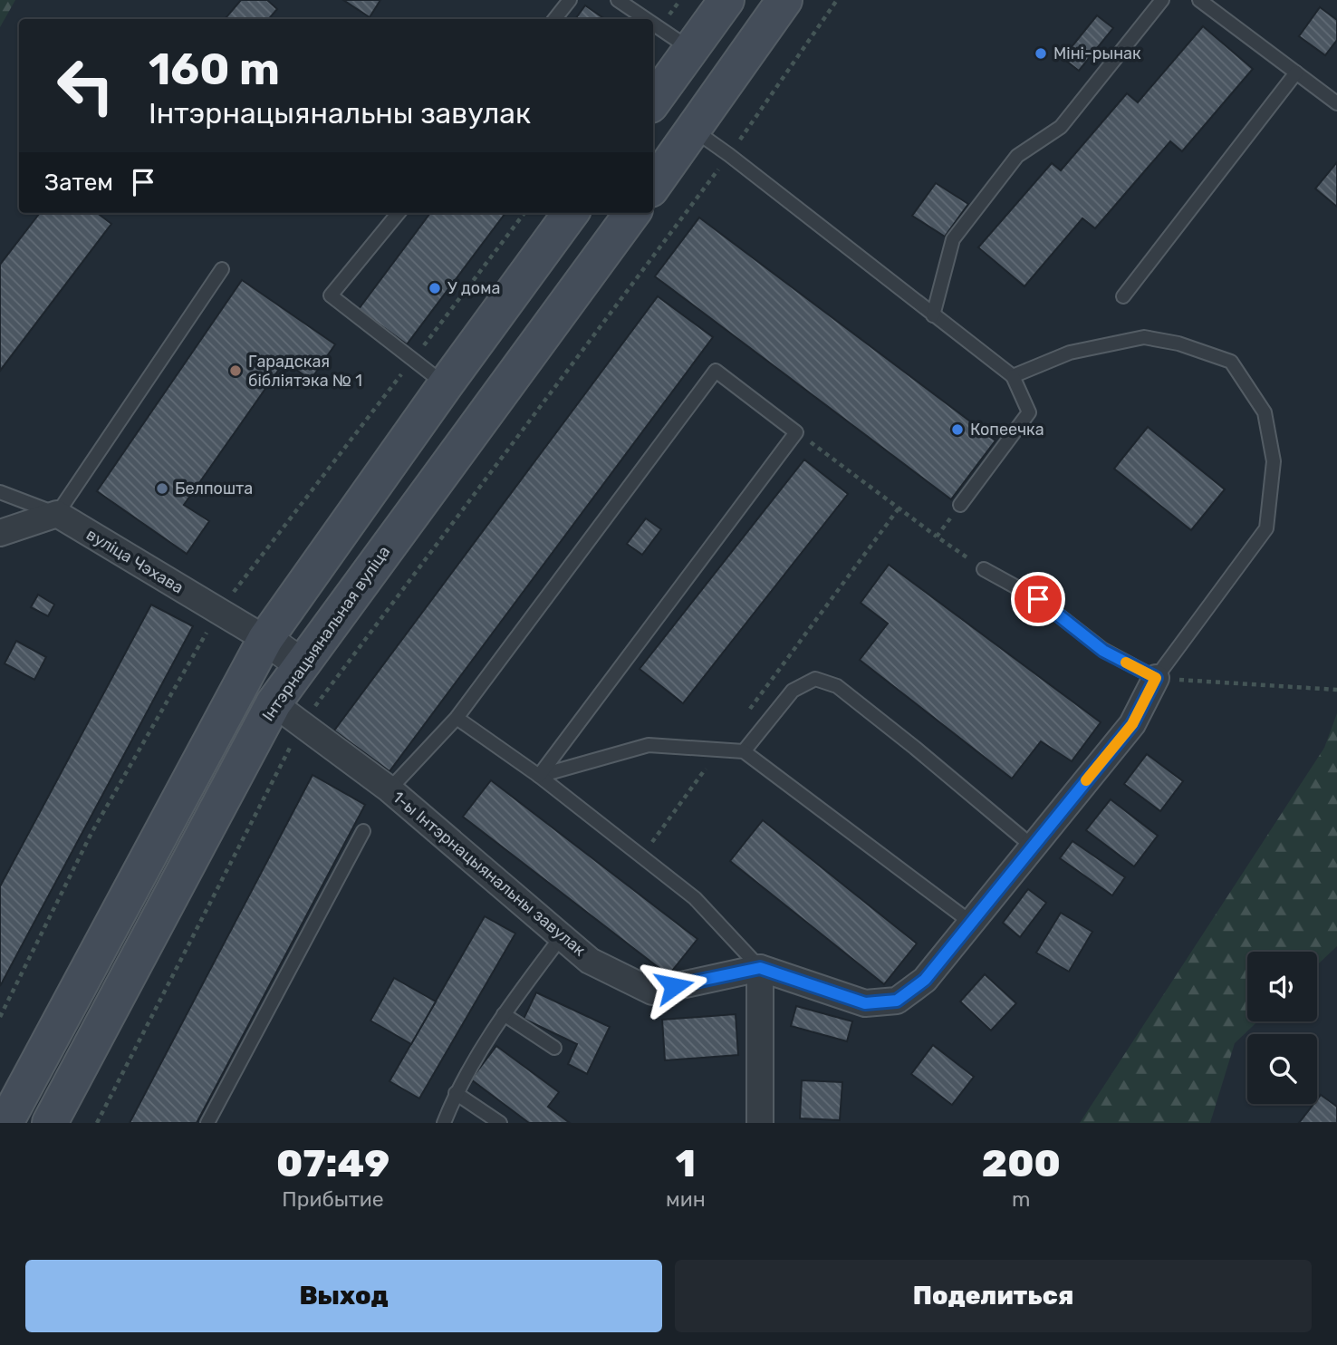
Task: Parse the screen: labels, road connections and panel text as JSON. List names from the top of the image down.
{
  "streets": {
    "main road": ["Інтэрнацыянальная вуліца"],
    "street": ["вуліца Чэхава", "1-ы Інтэрнацыянальны завулак"]
  },
  "crossings": [
    ["Інтэрнацыянальная вуліца", "1-ы Інтэрнацыянальны завулак"]
  ],
  "places": [
    "Міні-рынак",
    "У дома",
    "Гарадская бібліятэка № 1",
    "Копеечка",
    "Белпошта"
  ],
  "page": {
    "turn": ["160 m", "Інтэрнацыянальны завулак"],
    "then": "Затем",
    "eta": [
      "07:49",
      "Прибытие",
      "1",
      "мин",
      "200",
      "m"
    ],
    "buttons": ["Выход", "Поделиться"]
  }
}
